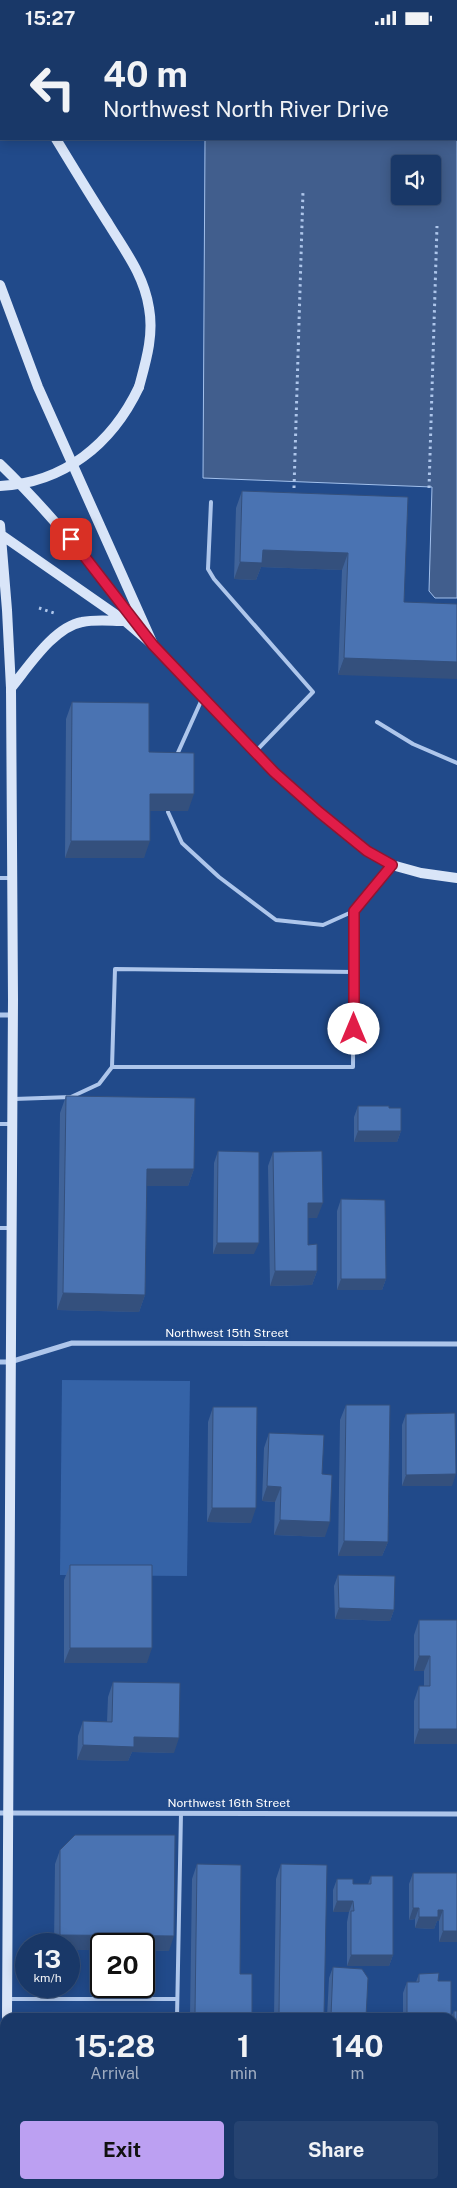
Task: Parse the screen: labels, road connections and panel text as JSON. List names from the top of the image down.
{
  "streets": {
    "street": ["Northwest 15th Street", "Northwest 16th Street"]
  },
  "page": {
    "status": "15:27",
    "turn": ["40 m", "Northwest North River Drive"],
    "speed": "13 km/h",
    "limit": "20",
    "eta": [
      "15:28",
      "Arrival",
      "1",
      "min",
      "140",
      "m"
    ],
    "buttons": ["Exit", "Share"]
  }
}
